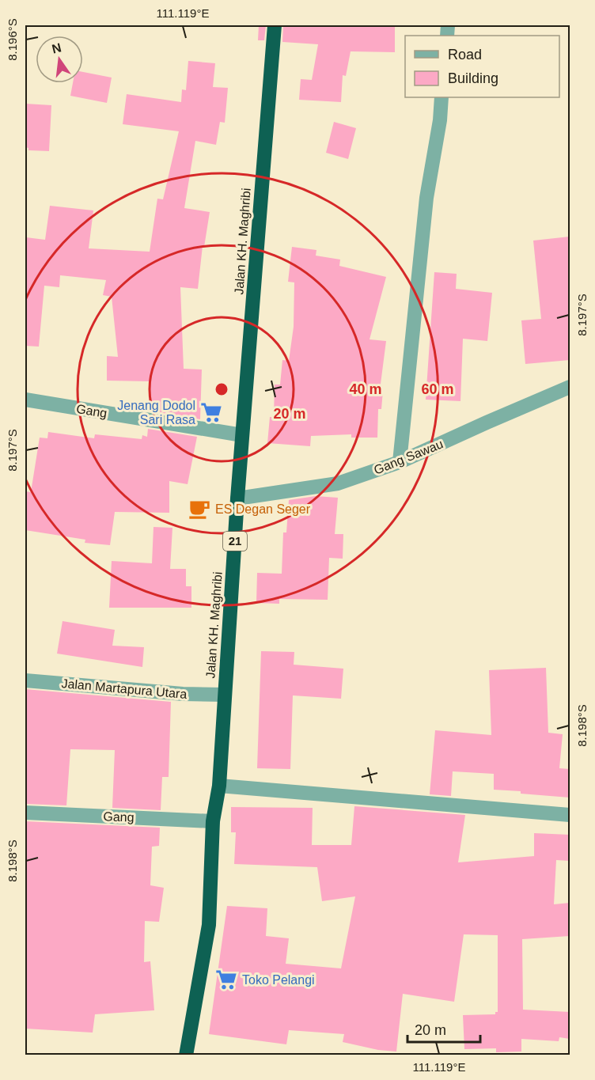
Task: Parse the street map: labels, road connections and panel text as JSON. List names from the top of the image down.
{
  "streets": {
    "highway": ["Jalan KH. Maghribi", "21"],
    "street": ["Gang", "Gang Sawau", "Jalan Martapura Utara"]
  },
  "crossings": [
    ["Jalan KH. Maghribi", "Gang"],
    ["Jalan KH. Maghribi", "Gang Sawau"],
    ["Jalan KH. Maghribi", "Jalan Martapura Utara"]
  ],
  "places": {
    "supermarket": ["Jenang Dodol Sari Rasa", "Toko Pelangi"],
    "cafe": ["ES Degan Seger"]
  },
  "legend": ["Road", "Building"],
  "scale_bar": "20 m",
  "north": "top",
  "coordinates": [
    "111.119°E",
    "8.196°S",
    "8.197°S",
    "8.198°S"
  ],
  "rings": ["40 m", "60 m", "20 m"]
}
